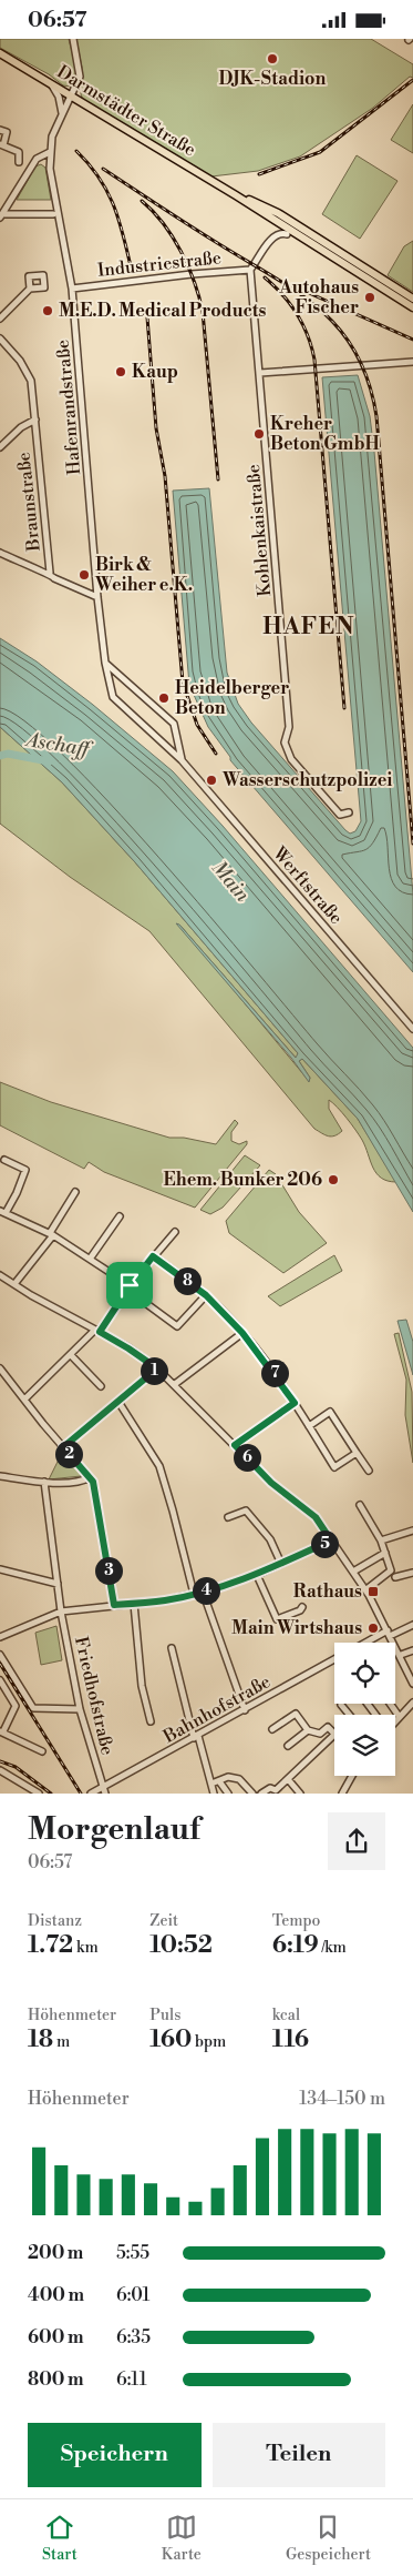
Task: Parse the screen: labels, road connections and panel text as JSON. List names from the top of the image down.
{
  "streets": {
    "main road": ["Darmstädter Straße"],
    "street": [
      "Industriestraße",
      "Hafenrandstraße",
      "Braunstraße",
      "Kohlenkaistraße",
      "Werftstraße",
      "Friedhofstraße",
      "Bahnhofstraße"
    ]
  },
  "crossings": [
    ["Darmstädter Straße", "Hafenrandstraße"],
    ["Industriestraße", "Hafenrandstraße"],
    ["Industriestraße", "Kohlenkaistraße"],
    ["Hafenrandstraße", "Werftstraße"],
    ["Friedhofstraße", "Bahnhofstraße"]
  ],
  "districts": ["HAFEN"],
  "water": ["Aschaff", "Main"],
  "places": {
    "other": [
      "DJK-Stadion",
      "Autohaus Fischer",
      "M.E.D. Medical Products",
      "Kaup",
      "Kreher Beton GmbH",
      "Birk & Weiher e.K.",
      "Heidelberger Beton",
      "Wasserschutzpolizei",
      "Ehem. Bunker 206",
      "Main Wirtshaus"
    ],
    "transit": ["Rathaus"]
  },
  "page": {
    "status": "06:57",
    "pins": [
      "8",
      "1",
      "7",
      "2",
      "6",
      "5",
      "3",
      "4"
    ],
    "heading": ["Morgenlauf", "06:57"],
    "stats": [
      ["Distanz", "1.72 km"],
      ["Zeit", "10:52"],
      ["Tempo", "6:19 /km"],
      ["Höhenmeter", "18 m"],
      ["Puls", "160 bpm"],
      ["kcal", "116"]
    ],
    "chart": ["Höhenmeter", "134–150 m"],
    "list": [
      {
        "name": "200 m",
        "note": "5:55"
      },
      {
        "name": "400 m",
        "note": "6:01"
      },
      {
        "name": "600 m",
        "note": "6:35"
      },
      {
        "name": "800 m",
        "note": "6:11"
      }
    ],
    "buttons": ["Speichern", "Teilen"],
    "tabs": ["Start", "Karte", "Gespeichert"]
  }
}
